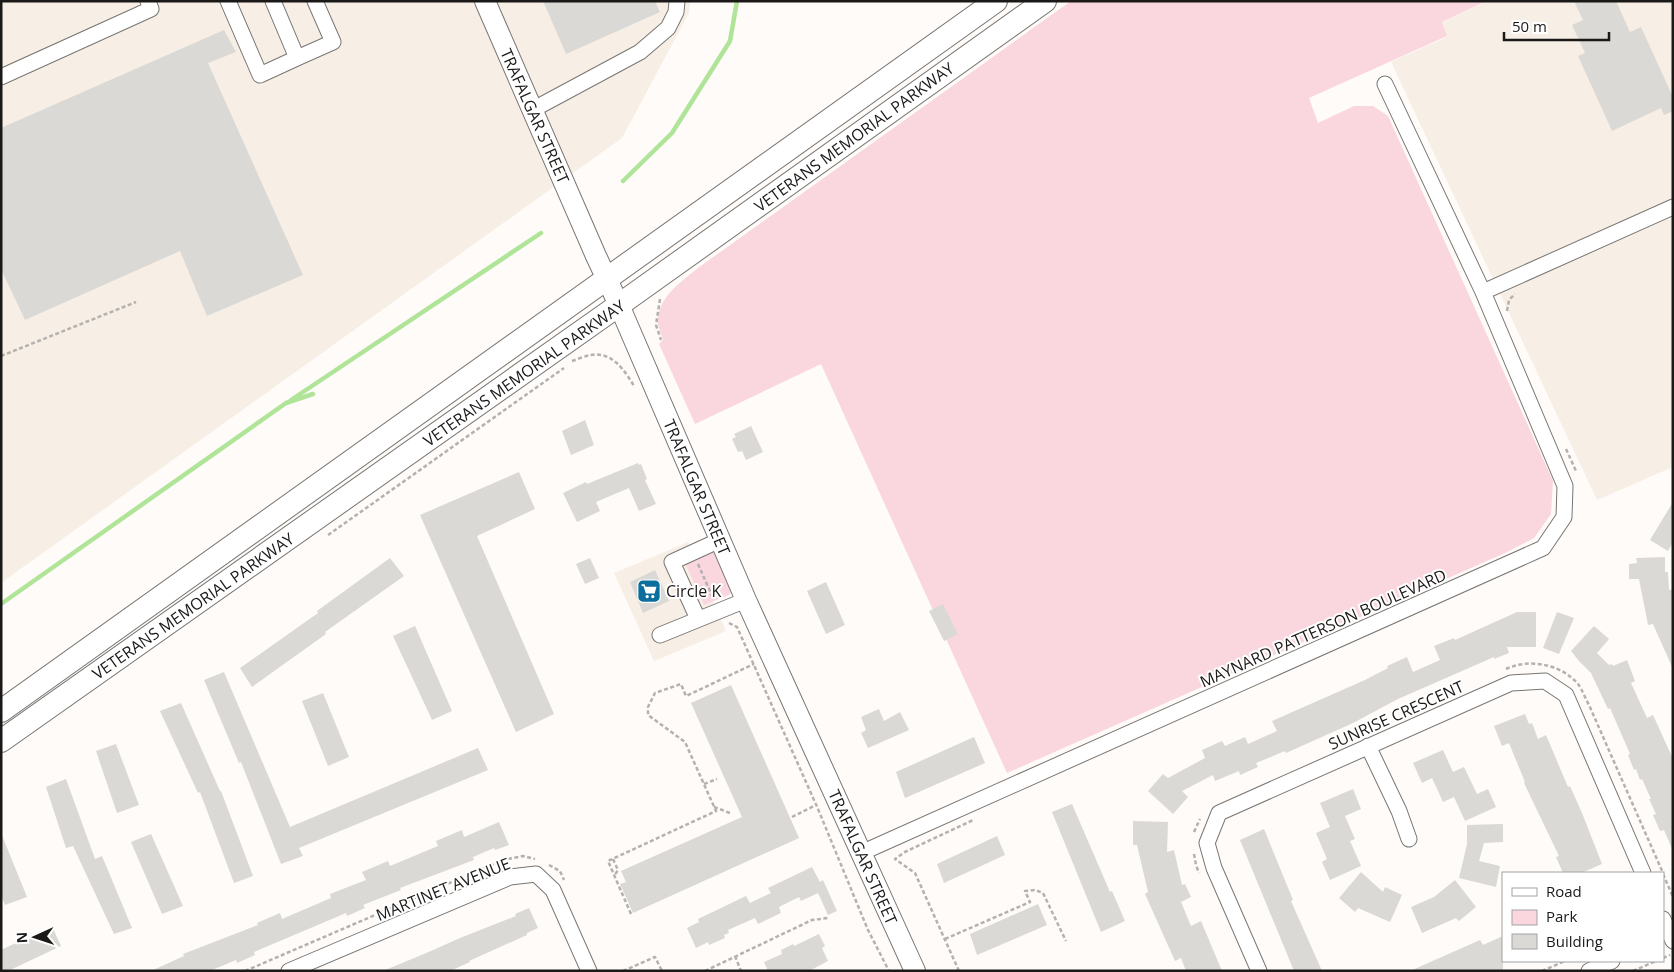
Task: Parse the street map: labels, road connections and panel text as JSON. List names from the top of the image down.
{
  "streets": {
    "highway": ["VETERANS MEMORIAL PARKWAY"],
    "main road": ["TRAFALGAR STREET"],
    "street": ["MAYNARD PATTERSON BOULEVARD", "SUNRISE CRESCENT", "MARTINET AVENUE"]
  },
  "crossings": [
    ["TRAFALGAR STREET", "VETERANS MEMORIAL PARKWAY"],
    ["TRAFALGAR STREET", "MAYNARD PATTERSON BOULEVARD"]
  ],
  "places": {
    "supermarket": ["Circle K"]
  },
  "legend": ["Road", "Park", "Building"],
  "scale_bar": "50 m",
  "north": "left"
}
